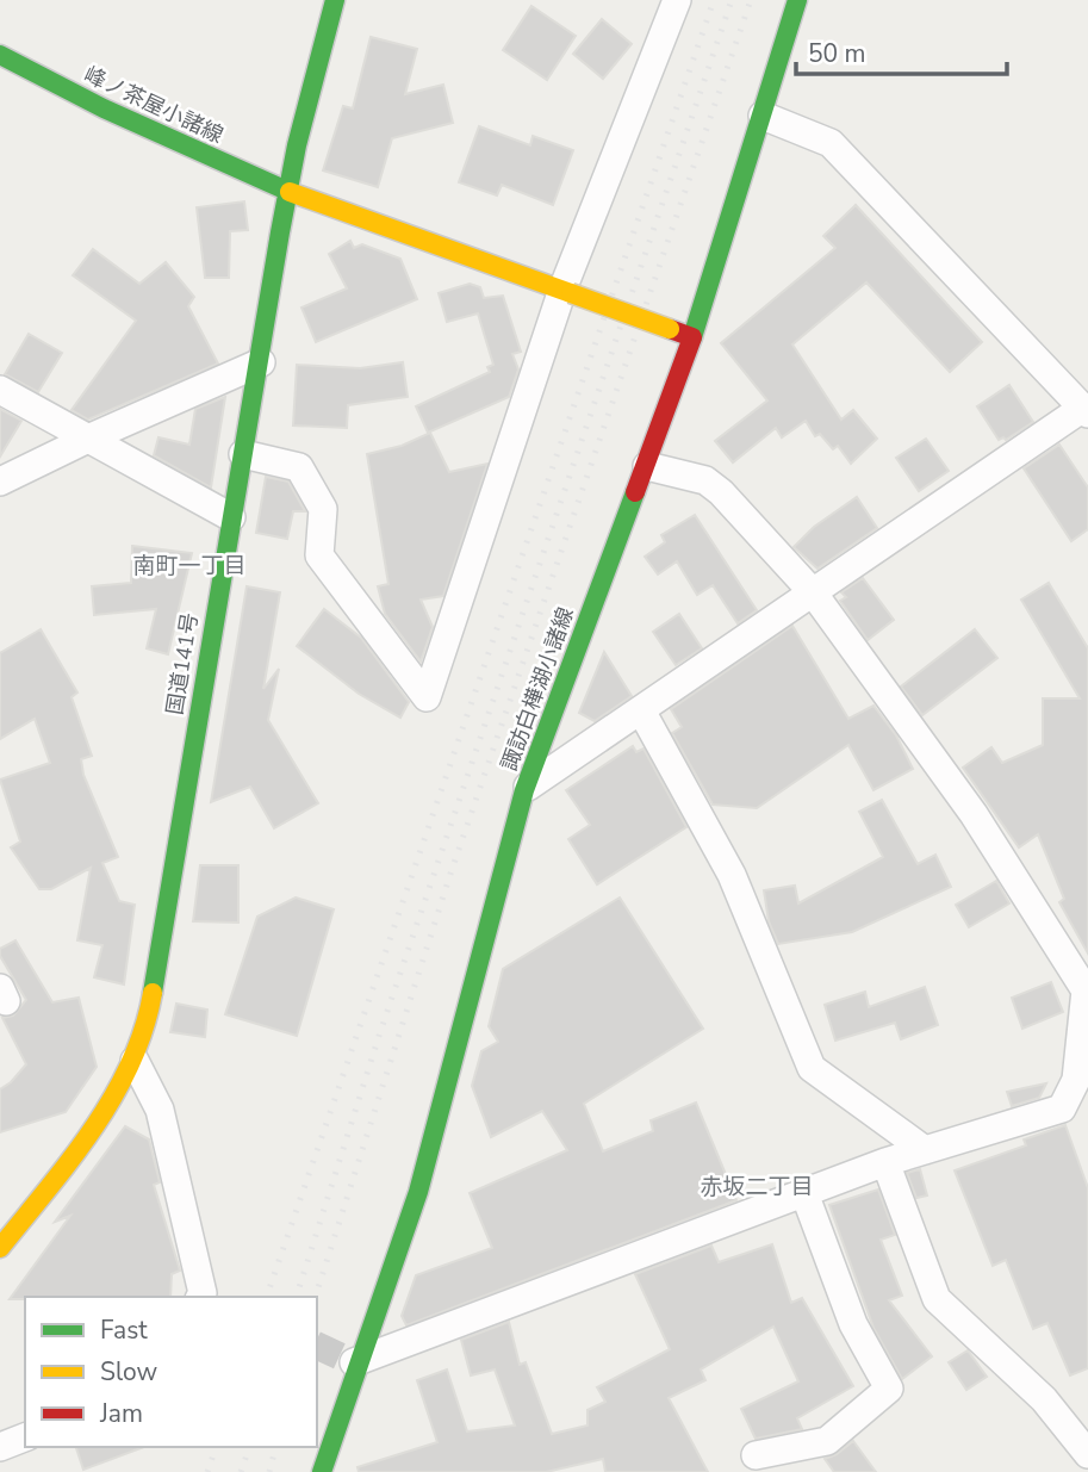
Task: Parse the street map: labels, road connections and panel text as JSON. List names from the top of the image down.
{
  "streets": {
    "main road": ["峰ノ茶屋小諸線", "国道141号", "諏訪白樺湖小諸線"]
  },
  "crossings": [
    ["峰ノ茶屋小諸線", "国道141号"]
  ],
  "districts": ["南町一丁目", "赤坂二丁目"],
  "legend": ["Fast", "Slow", "Jam"],
  "scale_bar": "50 m"
}
